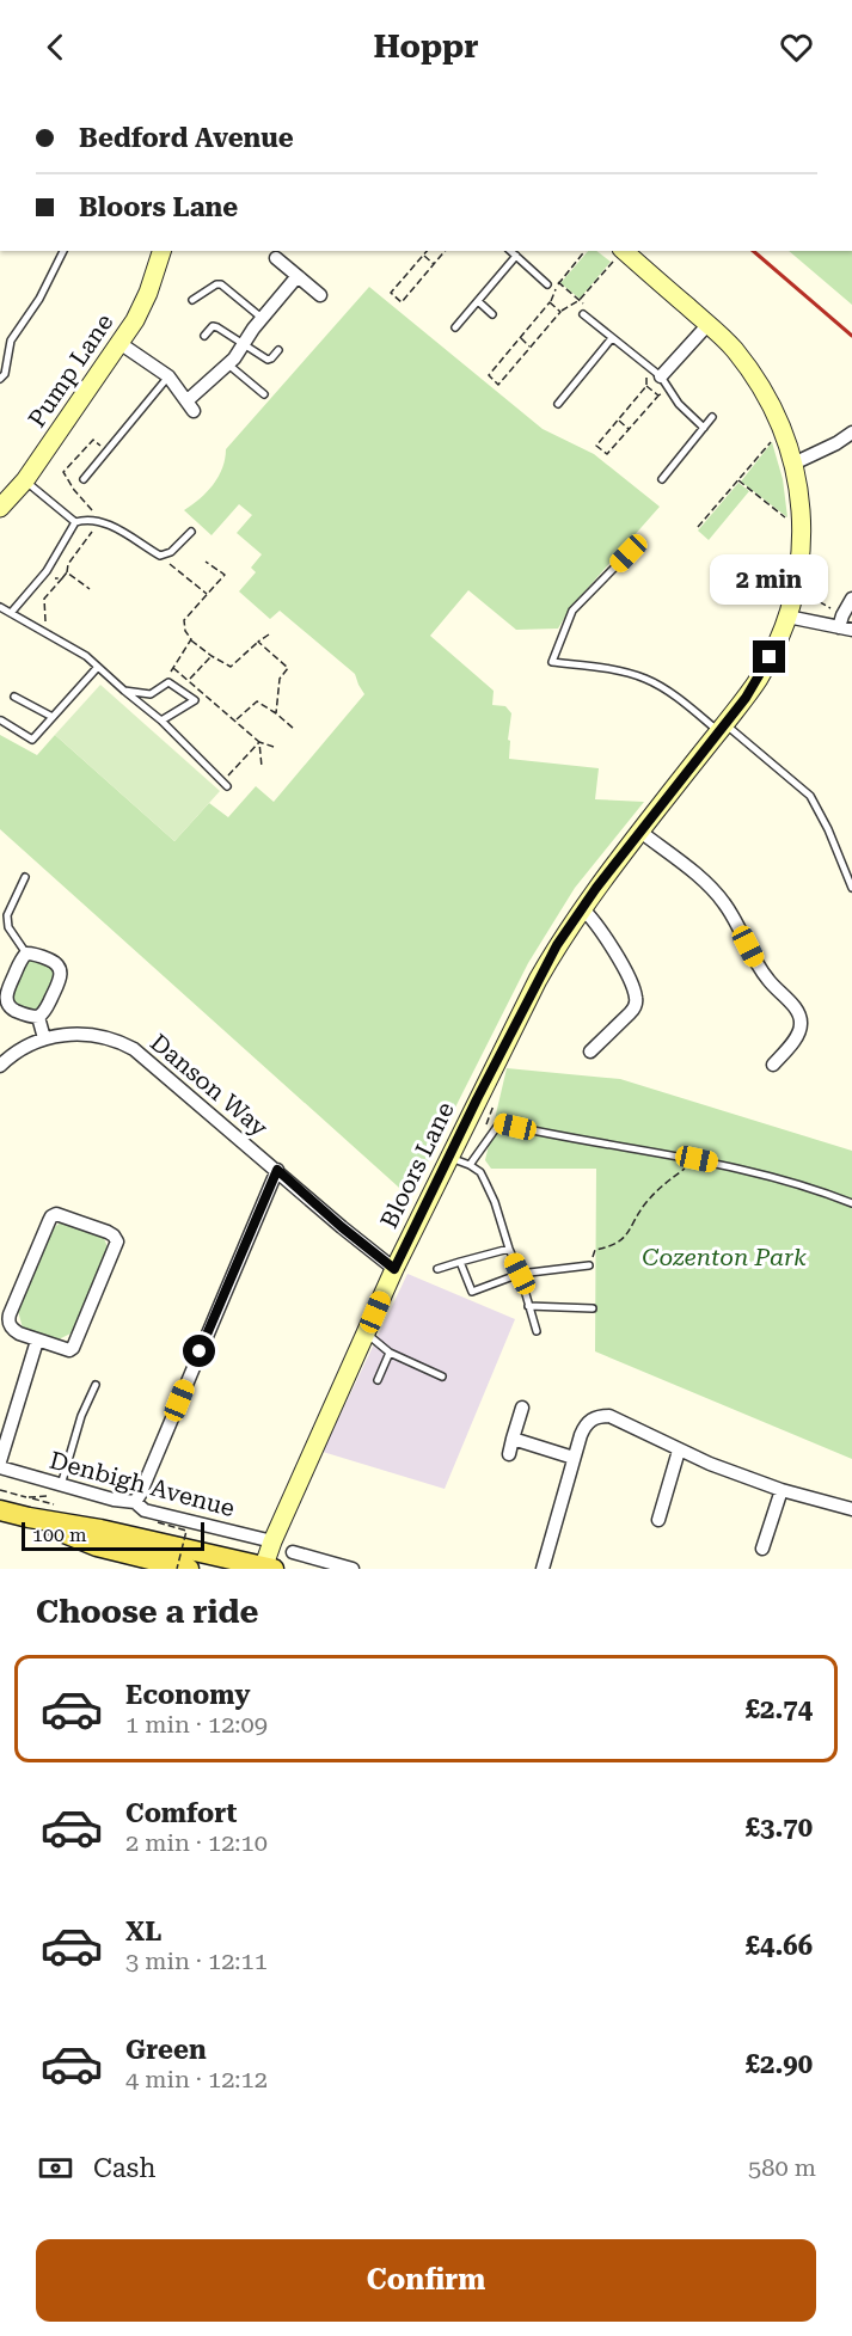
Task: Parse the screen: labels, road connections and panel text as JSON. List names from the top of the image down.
{
  "streets": {
    "street": [
      "Pump Lane",
      "Danson Way",
      "Bloors Lane",
      "Denbigh Avenue"
    ]
  },
  "crossings": [
    ["Danson Way", "Bloors Lane"],
    ["Bloors Lane", "Denbigh Avenue"]
  ],
  "parks": ["Cozenton Park"],
  "scale_bar": "100 m",
  "page": {
    "header": "Hoppr",
    "banner": ["Bedford Avenue", "Bloors Lane"],
    "bubble": "2 min",
    "scale": "100 m",
    "heading": "Choose a ride",
    "list": [
      {
        "name": "Economy",
        "note": "1 min · 12:09",
        "value": "£2.74"
      },
      {
        "name": "Comfort",
        "note": "2 min · 12:10",
        "value": "£3.70"
      },
      {
        "name": "XL",
        "note": "3 min · 12:11",
        "value": "£4.66"
      },
      {
        "name": "Green",
        "note": "4 min · 12:12",
        "value": "£2.90"
      }
    ],
    "pay": ["Cash", "580 m"],
    "buttons": "Confirm"
  }
}
